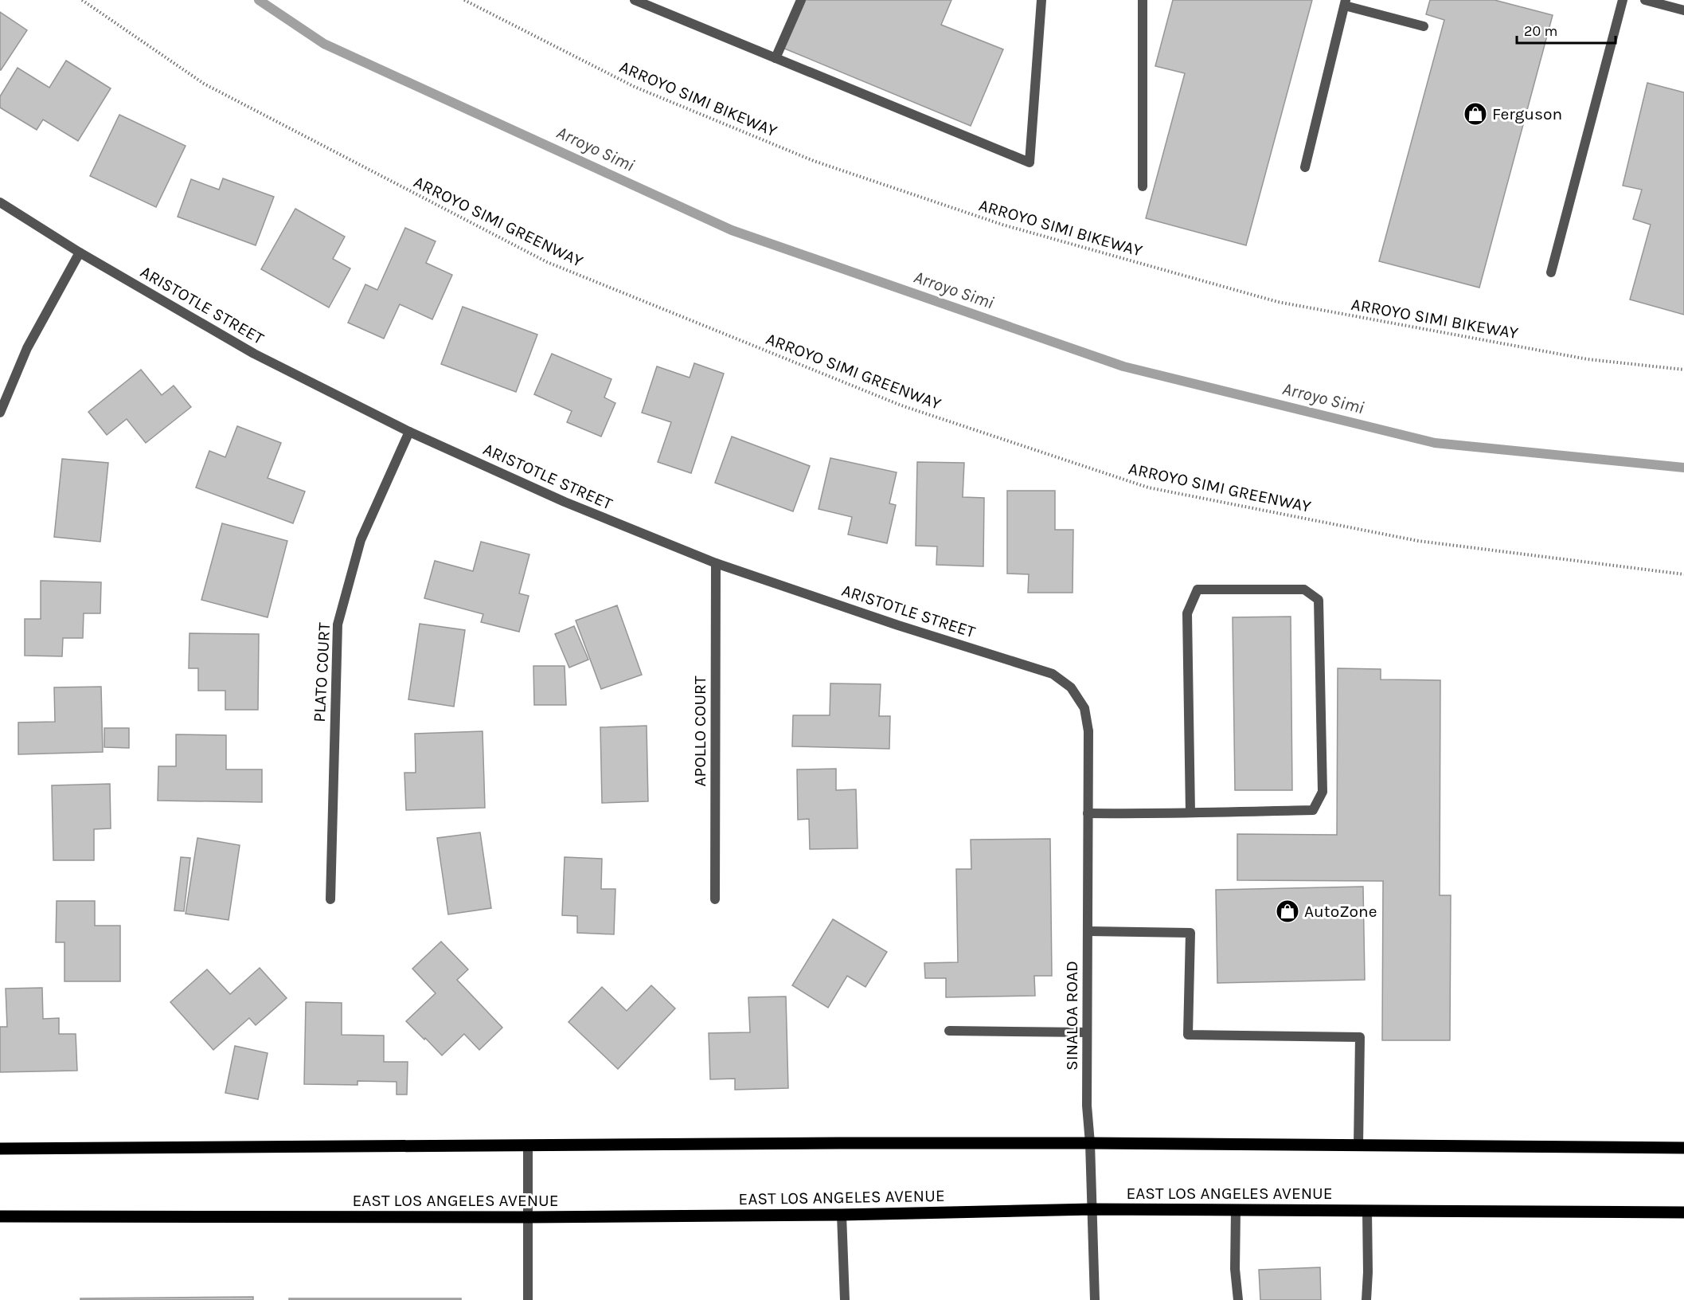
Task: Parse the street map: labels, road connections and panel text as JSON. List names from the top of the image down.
{
  "streets": {
    "main road": ["EAST LOS ANGELES AVENUE"],
    "street": [
      "ARISTOTLE STREET",
      "PLATO COURT",
      "APOLLO COURT",
      "SINALOA ROAD"
    ],
    "path": ["ARROYO SIMI BIKEWAY", "ARROYO SIMI GREENWAY"]
  },
  "crossings": [
    ["ARISTOTLE STREET", "PLATO COURT"],
    ["ARISTOTLE STREET", "APOLLO COURT"],
    ["ARISTOTLE STREET", "SINALOA ROAD"],
    ["SINALOA ROAD", "EAST LOS ANGELES AVENUE"]
  ],
  "water": ["Arroyo Simi"],
  "places": {
    "shop": ["Ferguson", "AutoZone"]
  },
  "scale_bar": "20 m"
}
